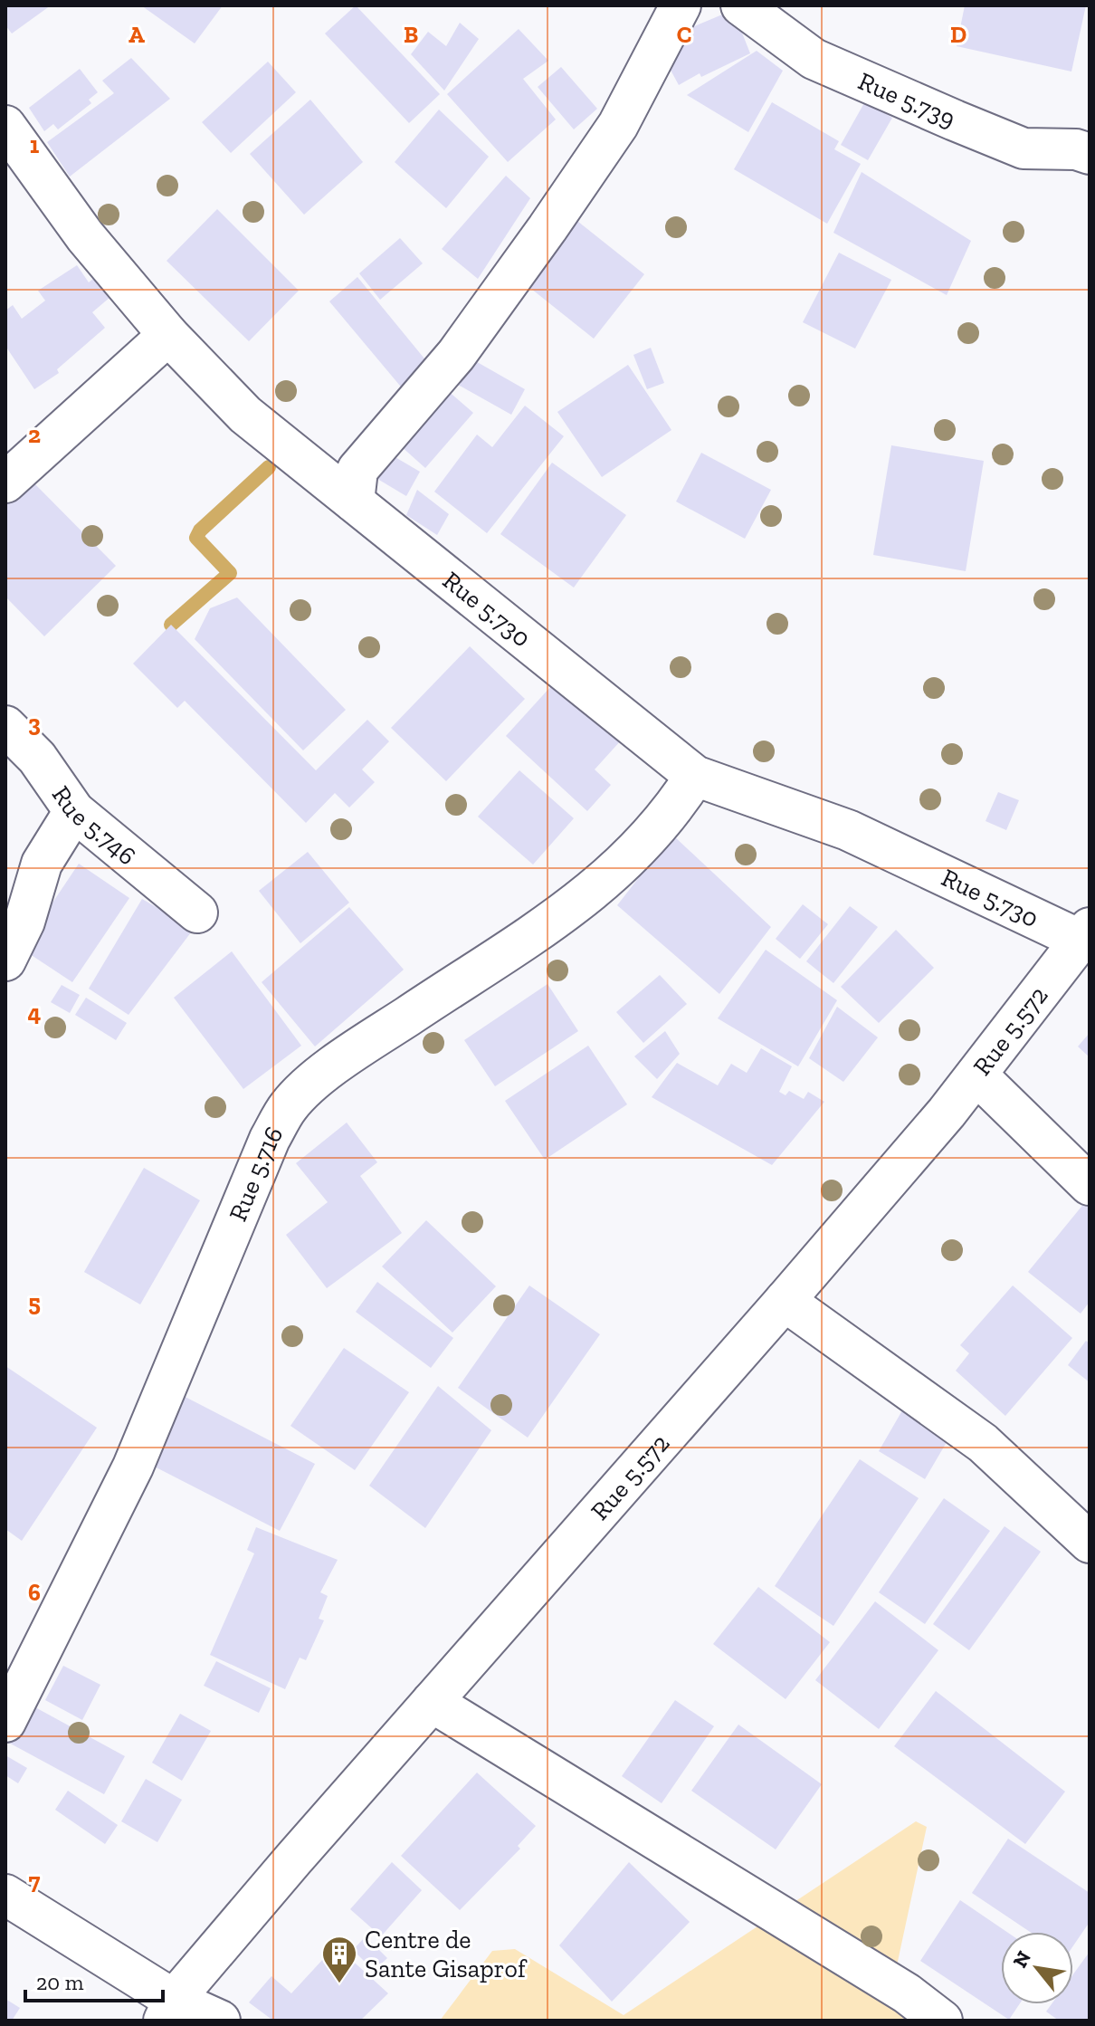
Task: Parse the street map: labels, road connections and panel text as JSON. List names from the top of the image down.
{
  "streets": {
    "street": [
      "Rue 5.739",
      "Rue 5.730",
      "Rue 5.746",
      "Rue 5.572",
      "Rue 5.716"
    ]
  },
  "crossings": [
    ["Rue 5.730", "Rue 5.572"],
    ["Rue 5.730", "Rue 5.716"]
  ],
  "places": {
    "building": ["Centre de Sante Gisaprof"]
  },
  "scale_bar": "20 m",
  "north": "top left",
  "grid": {
    "columns": [
      "A",
      "B",
      "C",
      "D"
    ],
    "rows": [
      "1",
      "2",
      "3",
      "4",
      "5",
      "6",
      "7"
    ]
  }
}
